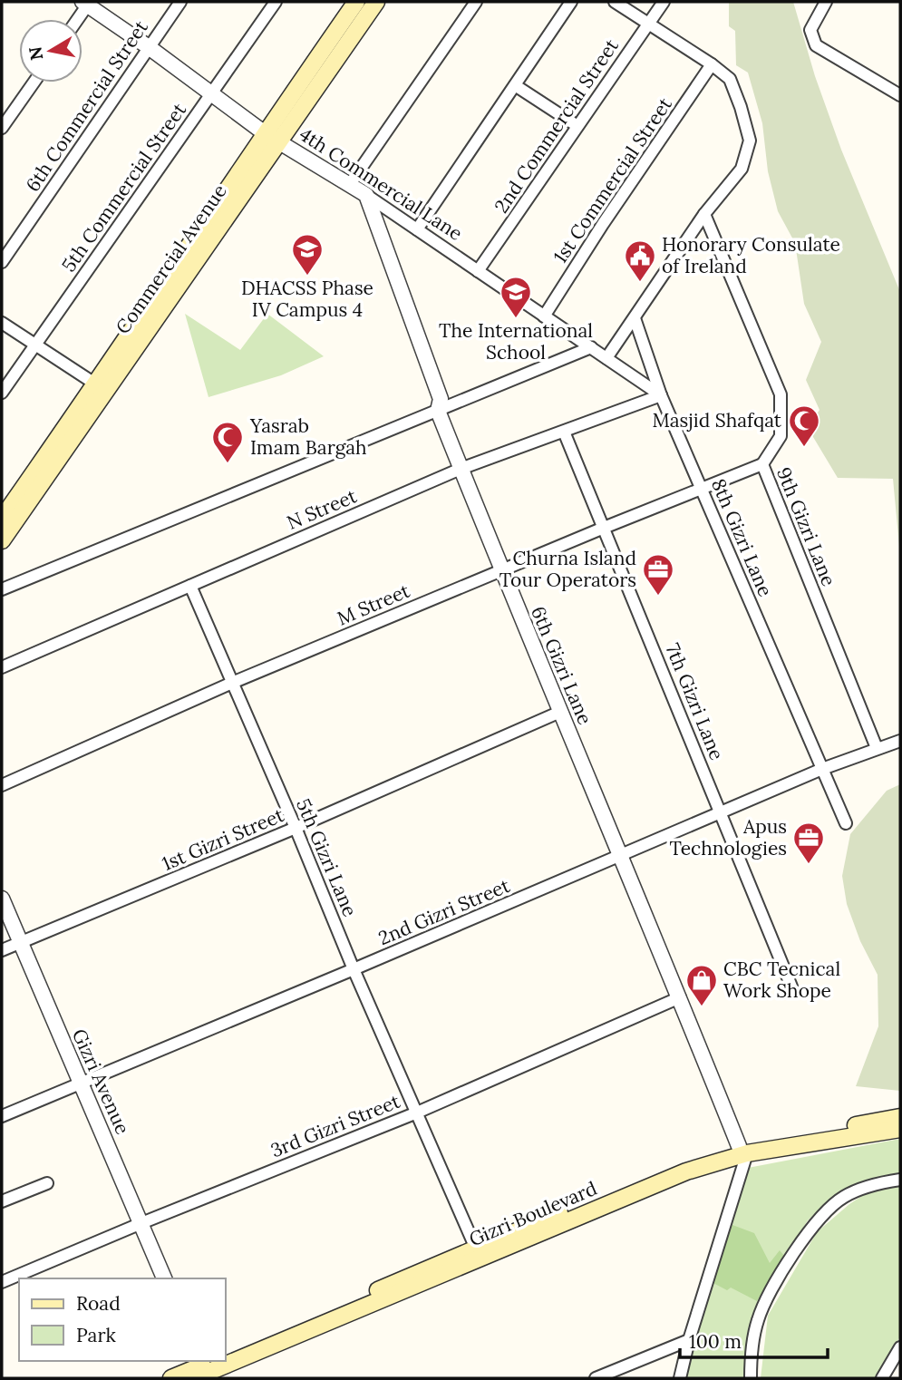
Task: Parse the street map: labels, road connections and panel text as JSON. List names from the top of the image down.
{
  "streets": {
    "main road": ["Commercial Avenue", "Gizri Boulevard"],
    "street": [
      "6th Commercial Street",
      "2nd Commercial Street",
      "1st Commercial Street",
      "4th Commercial Lane",
      "5th Commercial Street",
      "N Street",
      "9th Gizri Lane",
      "8th Gizri Lane",
      "M Street",
      "6th Gizri Lane",
      "7th Gizri Lane",
      "1st Gizri Street",
      "5th Gizri Lane",
      "2nd Gizri Street",
      "Gizri Avenue",
      "3rd Gizri Street"
    ]
  },
  "crossings": [
    ["6th Commercial Street", "4th Commercial Lane"],
    ["2nd Commercial Street", "4th Commercial Lane"],
    ["1st Commercial Street", "4th Commercial Lane"],
    ["4th Commercial Lane", "5th Commercial Street"],
    ["4th Commercial Lane", "Commercial Avenue"],
    ["4th Commercial Lane", "N Street"],
    ["4th Commercial Lane", "8th Gizri Lane"],
    ["4th Commercial Lane", "6th Gizri Lane"],
    ["N Street", "8th Gizri Lane"],
    ["N Street", "6th Gizri Lane"],
    ["N Street", "7th Gizri Lane"],
    ["N Street", "5th Gizri Lane"],
    ["9th Gizri Lane", "M Street"],
    ["9th Gizri Lane", "2nd Gizri Street"],
    ["8th Gizri Lane", "M Street"],
    ["8th Gizri Lane", "2nd Gizri Street"],
    ["M Street", "6th Gizri Lane"],
    ["M Street", "7th Gizri Lane"],
    ["M Street", "5th Gizri Lane"],
    ["6th Gizri Lane", "1st Gizri Street"],
    ["6th Gizri Lane", "2nd Gizri Street"],
    ["6th Gizri Lane", "3rd Gizri Street"],
    ["6th Gizri Lane", "Gizri Boulevard"],
    ["7th Gizri Lane", "2nd Gizri Street"],
    ["1st Gizri Street", "5th Gizri Lane"],
    ["1st Gizri Street", "Gizri Avenue"],
    ["5th Gizri Lane", "2nd Gizri Street"],
    ["5th Gizri Lane", "3rd Gizri Street"],
    ["5th Gizri Lane", "Gizri Boulevard"],
    ["2nd Gizri Street", "Gizri Avenue"],
    ["Gizri Avenue", "3rd Gizri Street"]
  ],
  "places": {
    "school or university": ["DHACSS Phase IV Campus 4", "The International School"],
    "public building": ["Honorary Consulate of Ireland"],
    "mosque": ["Masjid Shafqat", "Yasrab Imam Bargah"],
    "office": ["Churna Island Tour Operators", "Apus Technologies"],
    "shop": ["CBC Tecnical Work Shope"]
  },
  "legend": ["Road", "Park"],
  "scale_bar": "100 m",
  "north": "left"
}
